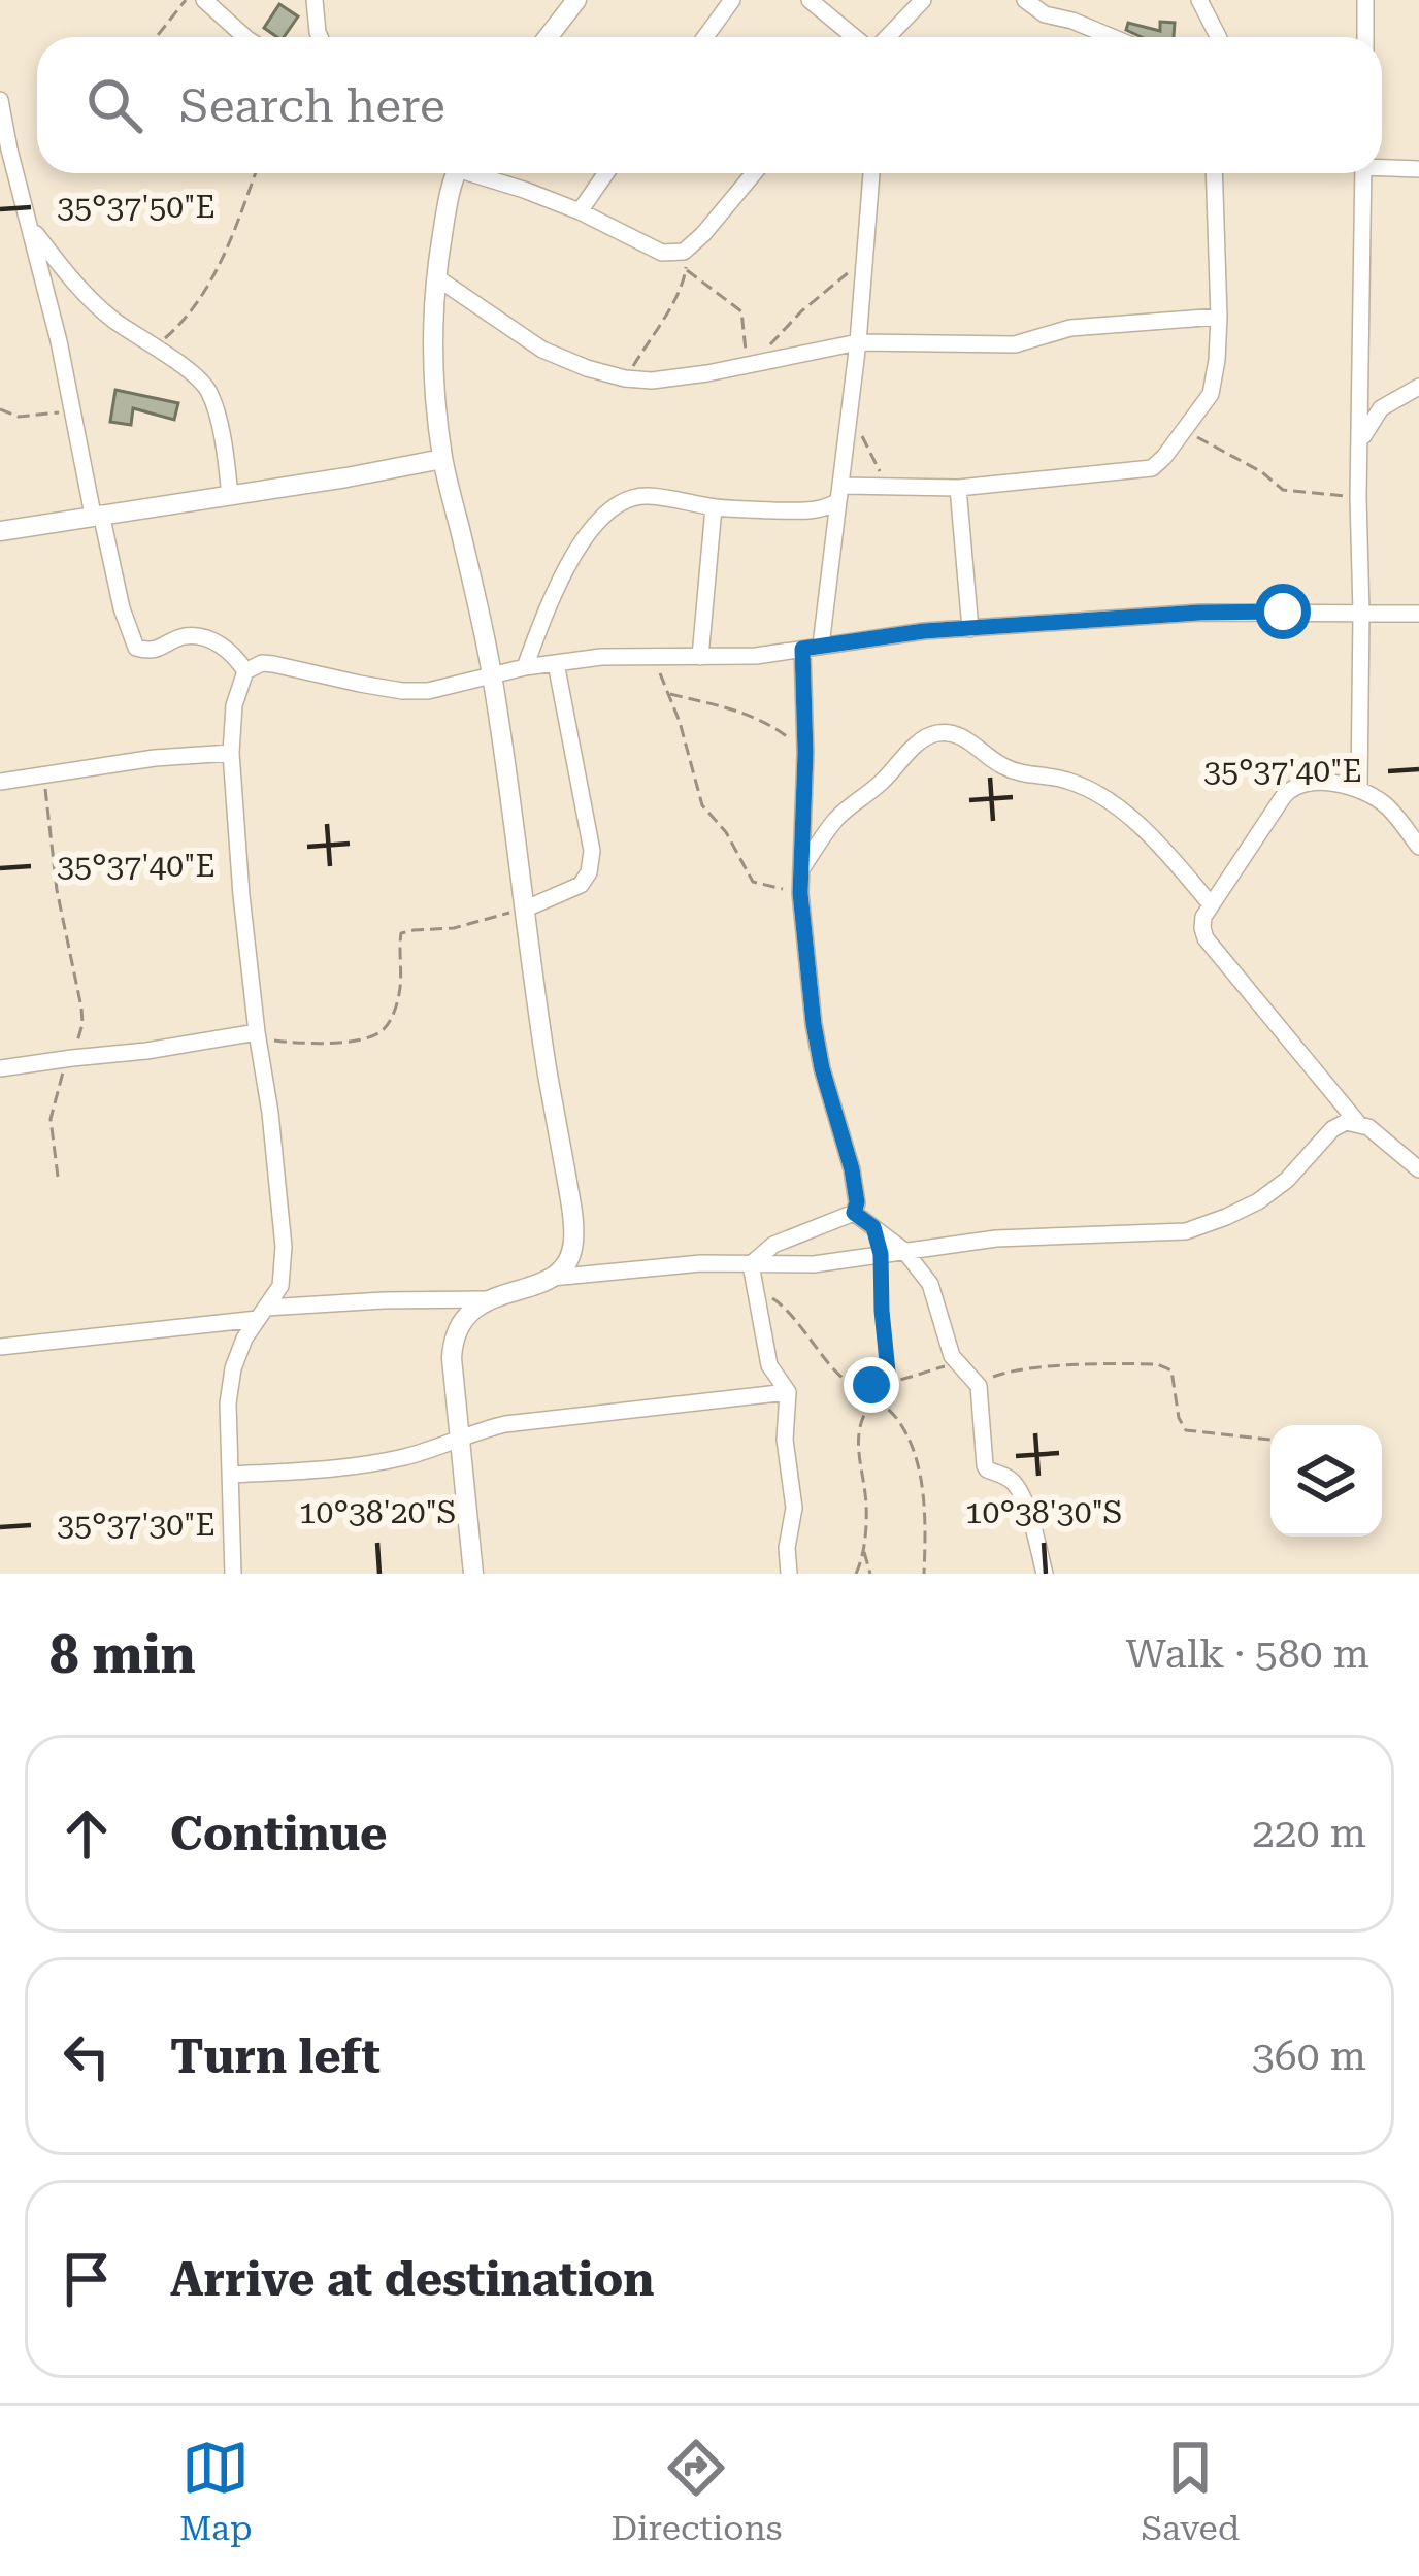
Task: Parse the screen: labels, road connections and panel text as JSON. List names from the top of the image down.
{
  "page": {
    "search": "Search here",
    "heading": ["8 min", "Walk · 580 m"],
    "list": [
      ["Continue", "220 m"],
      ["Turn left", "360 m"],
      "Arrive at destination"
    ],
    "nav": ["Map", "Directions", "Saved"]
  },
  "coordinates": [
    "35°37'50\"E",
    "35°37'40\"E",
    "10°38'20\"S",
    "10°38'30\"S",
    "35°37'30\"E"
  ]
}
